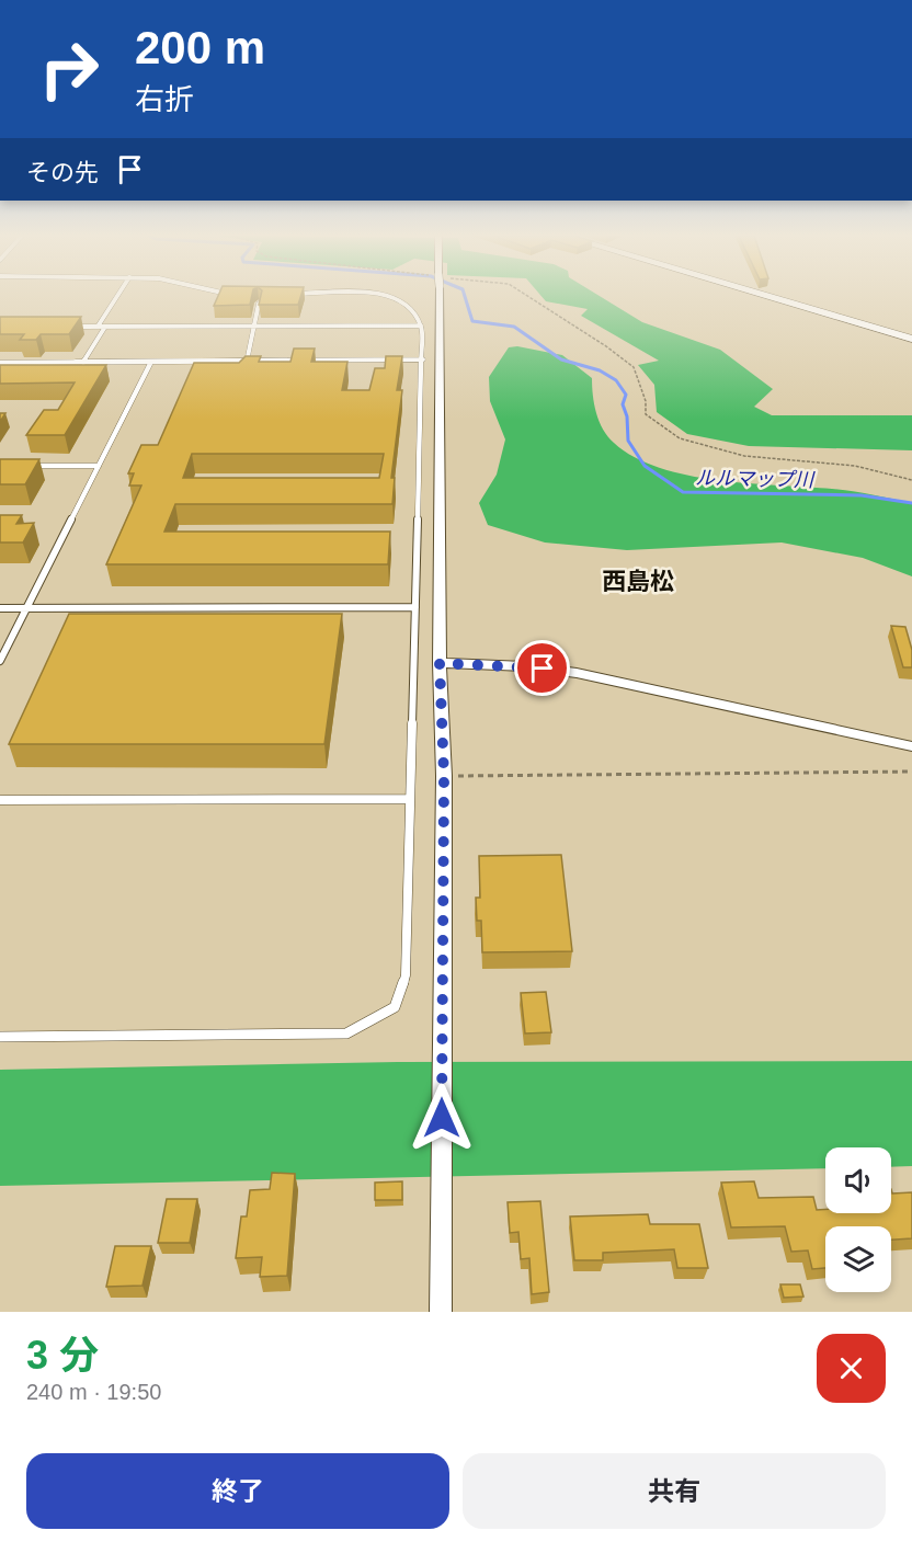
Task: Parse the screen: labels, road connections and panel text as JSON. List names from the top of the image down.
{
  "districts": ["西島松"],
  "water": ["ルルマップ川"],
  "page": {
    "turn": ["200 m", "右折"],
    "then": "その先",
    "heading": ["3 分", "240 m · 19:50"],
    "buttons": ["終了", "共有"]
  }
}
